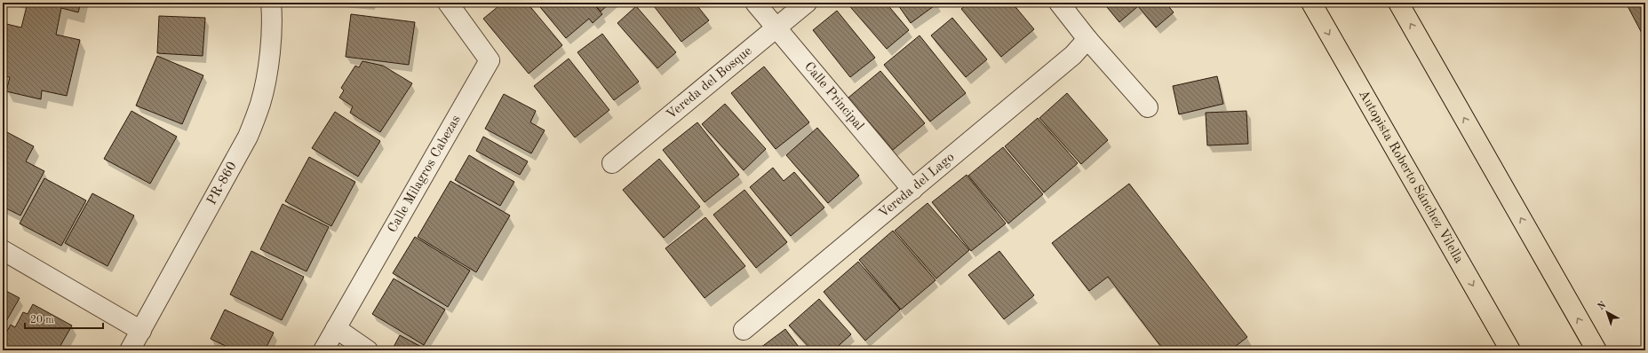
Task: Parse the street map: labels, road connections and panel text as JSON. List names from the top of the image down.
{
  "streets": {
    "highway": ["Autopista Roberto Sánchez Vilella"],
    "street": [
      "Vereda del Bosque",
      "Calle Principal",
      "Calle Milagros Cabezas",
      "PR-860",
      "Vereda del Lago"
    ]
  },
  "crossings": [
    ["Vereda del Bosque", "Calle Principal"],
    ["Calle Principal", "Vereda del Lago"]
  ],
  "scale_bar": "20 m",
  "north": "top left"
}
